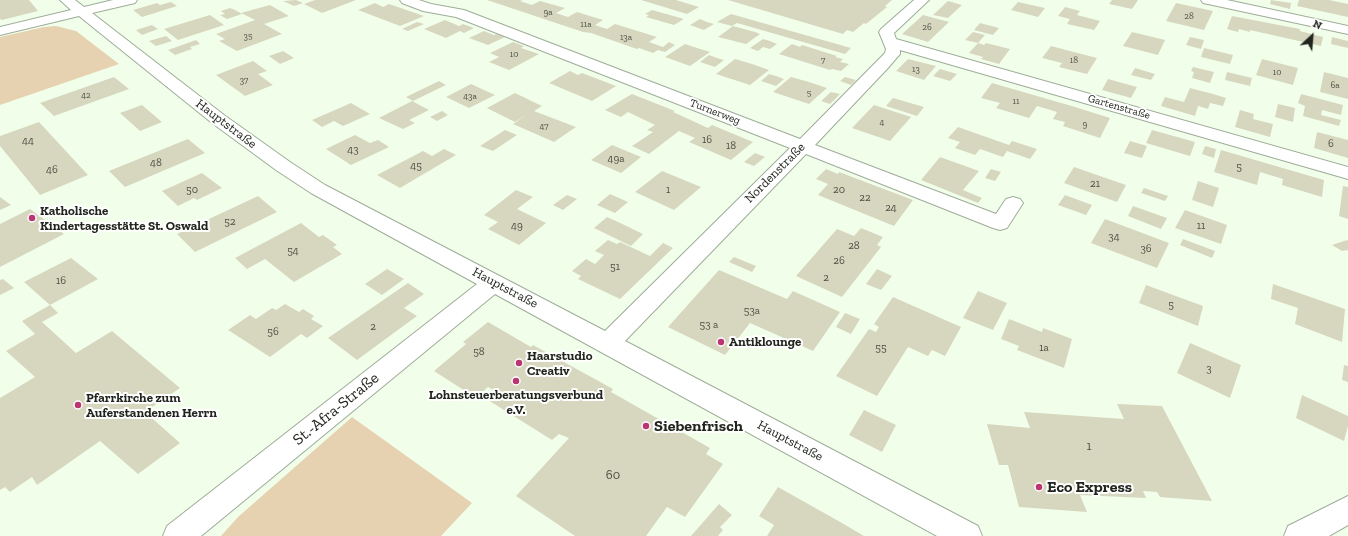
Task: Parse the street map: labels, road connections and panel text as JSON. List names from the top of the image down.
{
  "streets": {
    "street": [
      "Gartenstraße",
      "Turnerweg",
      "Hauptstraße",
      "Nordenstraße",
      "St.-Afra-Straße"
    ]
  },
  "crossings": [
    ["Gartenstraße", "Nordenstraße"],
    ["Turnerweg", "Nordenstraße"],
    ["Hauptstraße", "Nordenstraße"],
    ["Hauptstraße", "St.-Afra-Straße"]
  ],
  "places": [
    "Katholische Kindertagesstätte St. Oswald",
    "Antiklounge",
    "Haarstudio Creativ",
    "Lohnsteuerberatungsverbund e.V.",
    "Pfarrkirche zum Auferstandenen Herrn",
    "Siebenfrisch",
    "Eco Express"
  ],
  "house_numbers": [
    "9a",
    "28",
    "11a",
    "26",
    "35",
    "13a",
    "10",
    "7",
    "18",
    "13",
    "10",
    "37",
    "6a",
    "5",
    "42",
    "43a",
    "11",
    "4",
    "9",
    "47",
    "16",
    "44",
    "6",
    "18",
    "43",
    "49a",
    "48",
    "45",
    "5",
    "46",
    "21",
    "50",
    "1",
    "20",
    "22",
    "24",
    "52",
    "49",
    "11",
    "34",
    "28",
    "36",
    "54",
    "26",
    "51",
    "2",
    "16",
    "5",
    "53a",
    "53 a",
    "2",
    "56",
    "55",
    "1a",
    "58",
    "3",
    "1",
    "60"
  ],
  "north": "top right"
}
